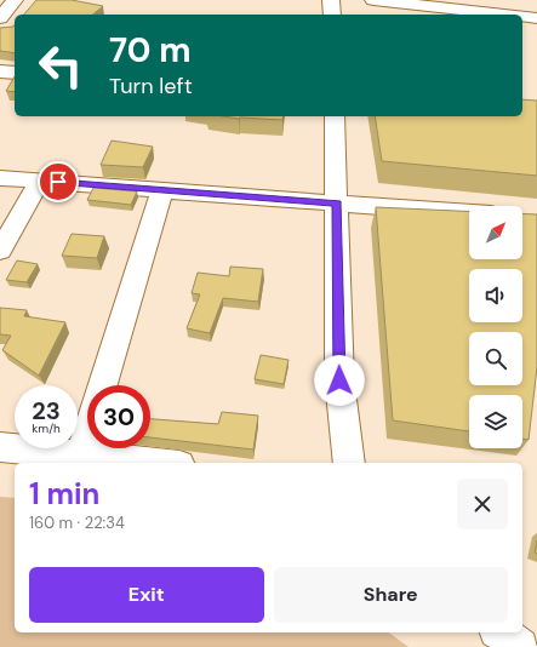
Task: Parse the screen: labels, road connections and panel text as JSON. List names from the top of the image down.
{
  "north": "top right",
  "page": {
    "turn": ["70 m", "Turn left"],
    "speed": "23 km/h",
    "limit": "30",
    "heading": ["1 min", "160 m · 22:34"],
    "buttons": ["Exit", "Share"]
  }
}
